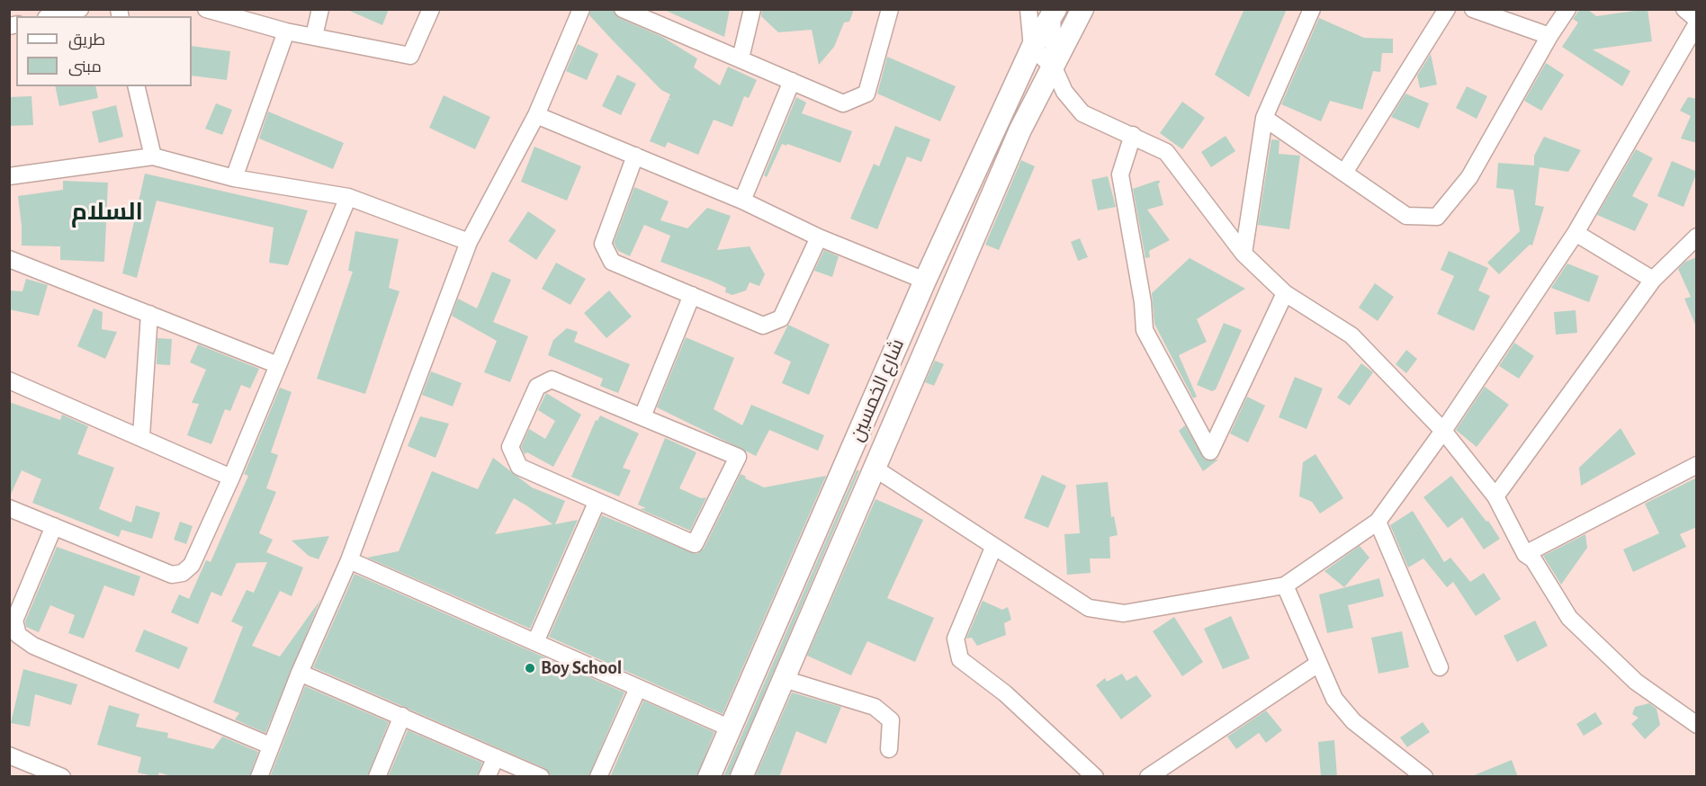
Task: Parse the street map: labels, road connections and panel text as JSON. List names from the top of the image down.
{
  "streets": {
    "main road": ["شارع الخمسين"]
  },
  "districts": ["السلام"],
  "places": ["Boy School"],
  "legend": ["طريق", "مبنى"]
}
